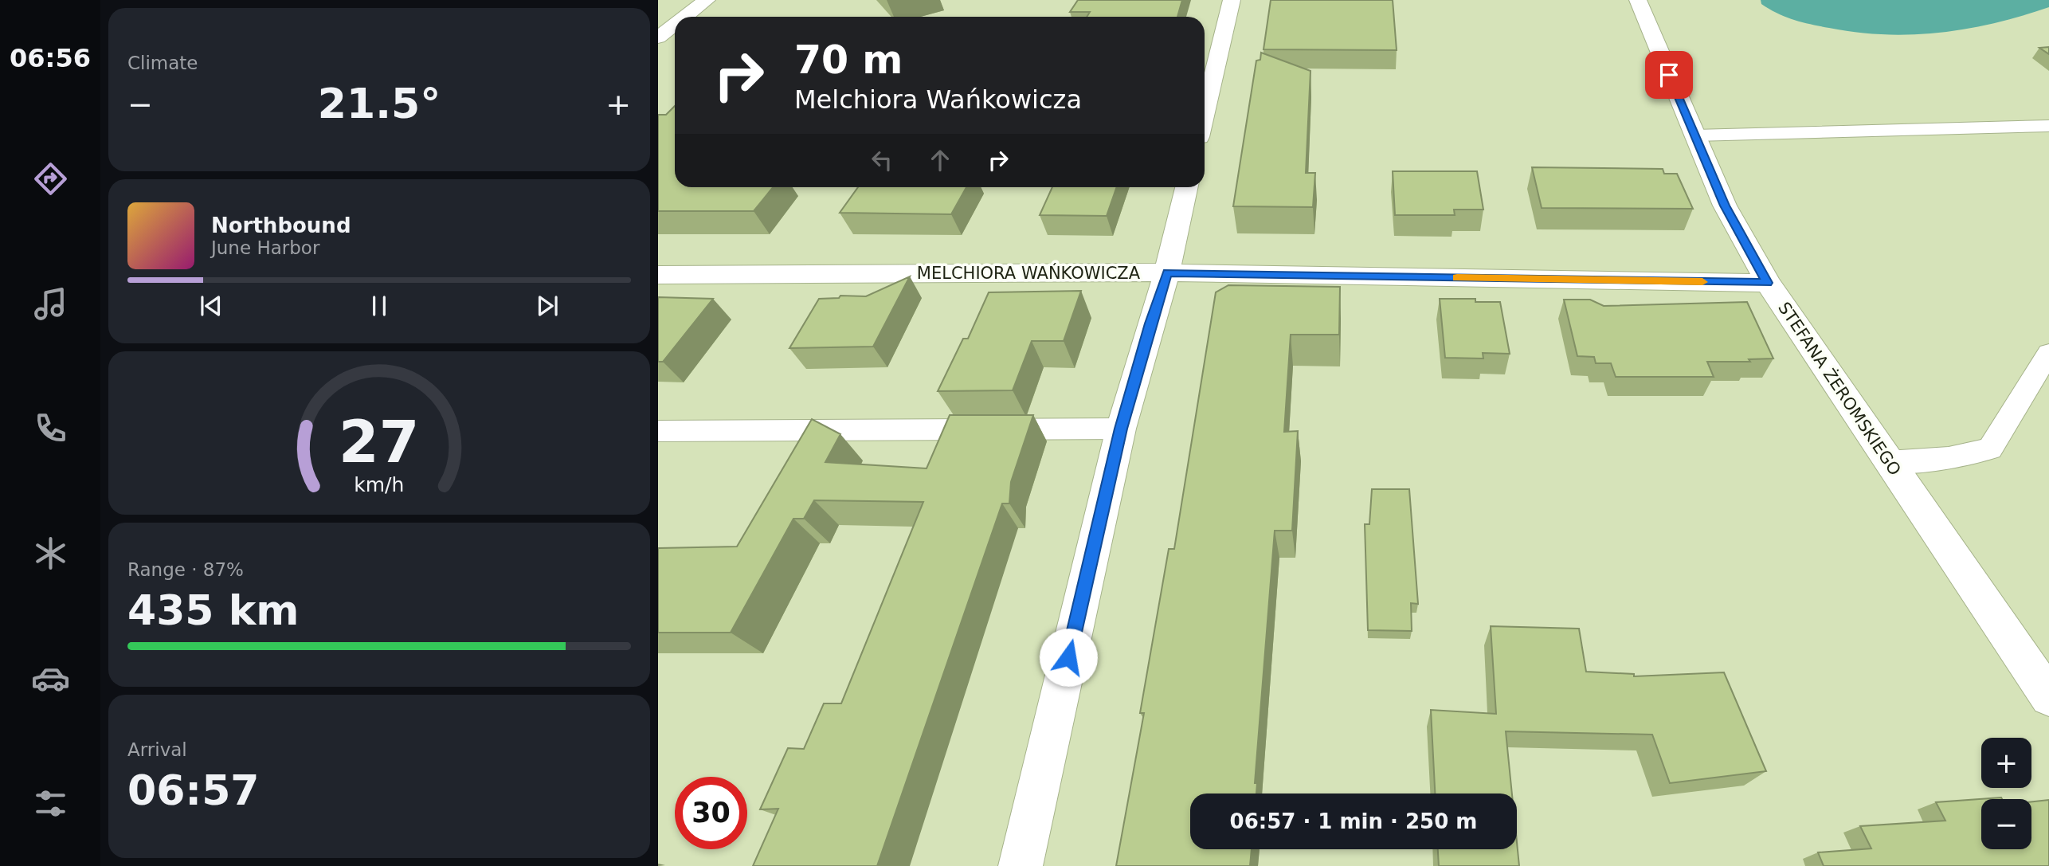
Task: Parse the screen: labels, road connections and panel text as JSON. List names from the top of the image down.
{
  "streets": {
    "street": ["MELCHIORA WAŃKOWICZA", "STEFANA ŻEROMSKIEGO"]
  },
  "crossings": [
    ["MELCHIORA WAŃKOWICZA", "STEFANA ŻEROMSKIEGO"]
  ],
  "page": {
    "tabs": "06:56",
    "tile": [
      "Climate",
      ["Range · 87%", "435 km"],
      ["Arrival", "06:57"]
    ],
    "turn": ["70 m", "Melchiora Wańkowicza"],
    "heat": ["−", "21.5°", "+"],
    "song": ["Northbound", "June Harbor"],
    "map_buttons": ["+", "−"],
    "limit": "30",
    "trip": "06:57 · 1 min · 250 m",
    "gauge": ["27", "km/h"]
  }
}
